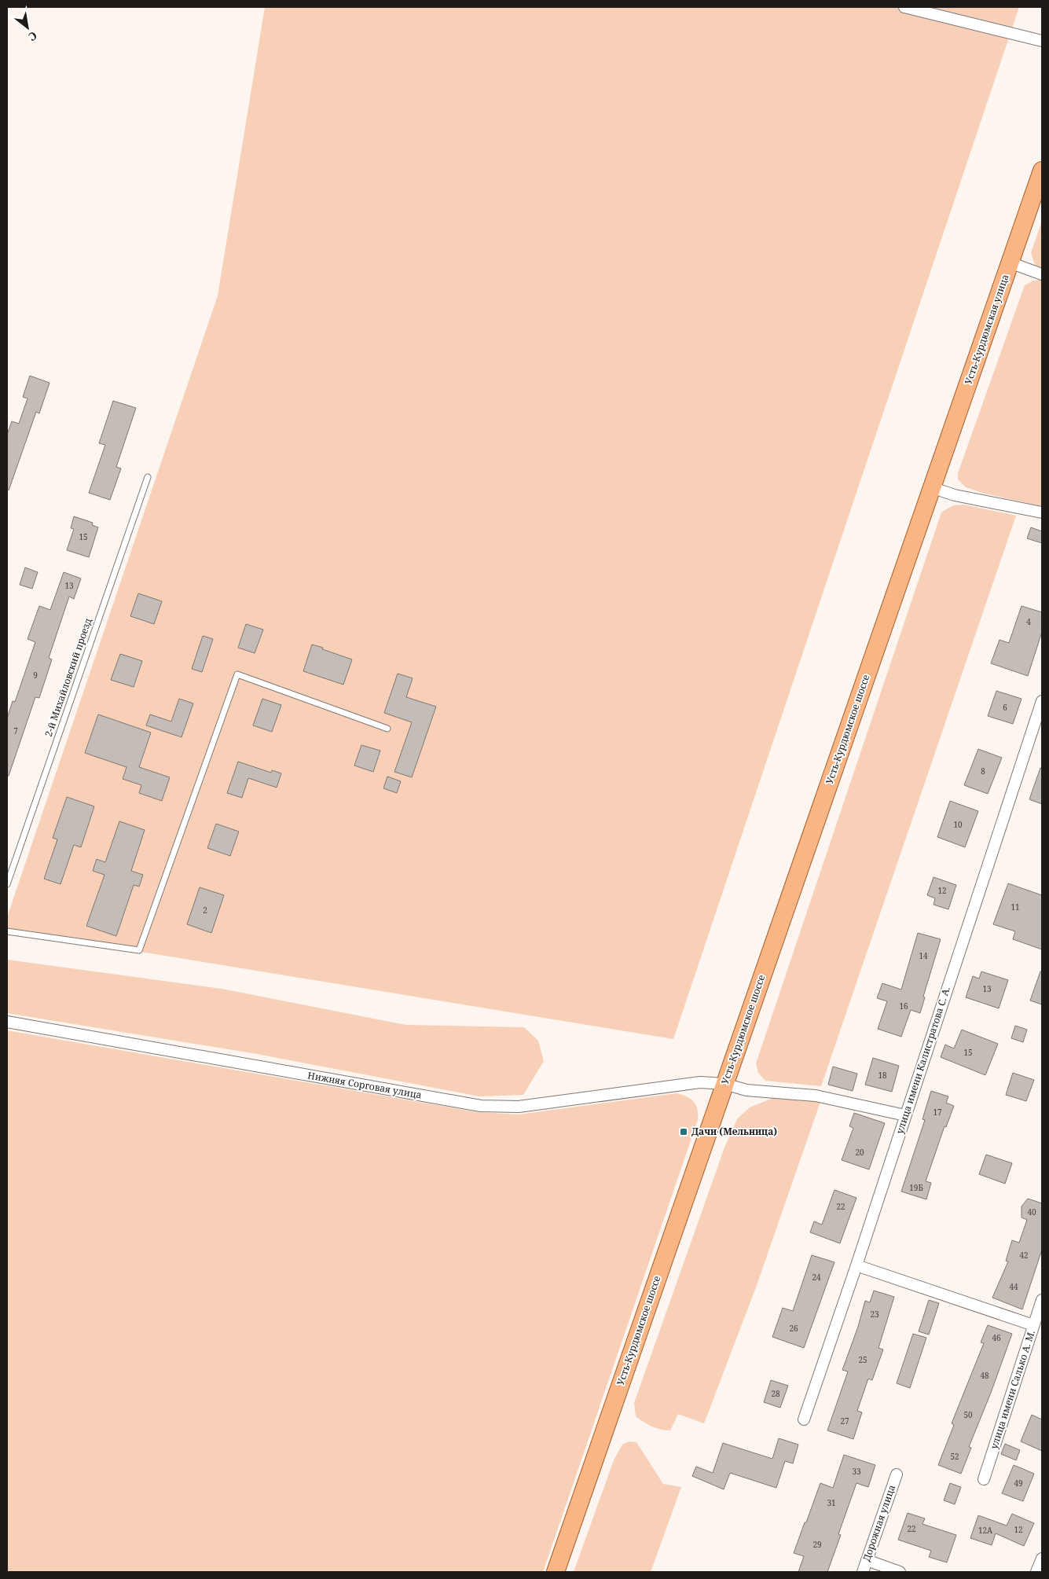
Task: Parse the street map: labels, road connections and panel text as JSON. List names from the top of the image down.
{
  "streets": {
    "main road": ["Усть-Курдюмская улица", "Усть-Курдюмское шоссе"],
    "street": [
      "улица имени Калистратова С. А.",
      "Нижняя Сорговая улица",
      "улица имени Салько А. М.",
      "Дорожная улица"
    ],
    "lane": ["2-й Михайловский проезд"]
  },
  "crossings": [
    ["Усть-Курдюмская улица", "Усть-Курдюмское шоссе"],
    ["Усть-Курдюмское шоссе", "Нижняя Сорговая улица"],
    ["улица имени Калистратова С. А.", "Нижняя Сорговая улица"]
  ],
  "places": {
    "transit": ["Дачи (Мельница)"]
  },
  "house_numbers": [
    "15",
    "13",
    "4",
    "9",
    "6",
    "7",
    "8",
    "10",
    "12",
    "11",
    "2",
    "14",
    "13",
    "16",
    "15",
    "18",
    "17",
    "20",
    "19Б",
    "22",
    "40",
    "42",
    "24",
    "44",
    "23",
    "26",
    "46",
    "25",
    "48",
    "28",
    "50",
    "27",
    "52",
    "33",
    "49",
    "31",
    "22",
    "12",
    "12А",
    "29"
  ],
  "north": "bottom right"
}
